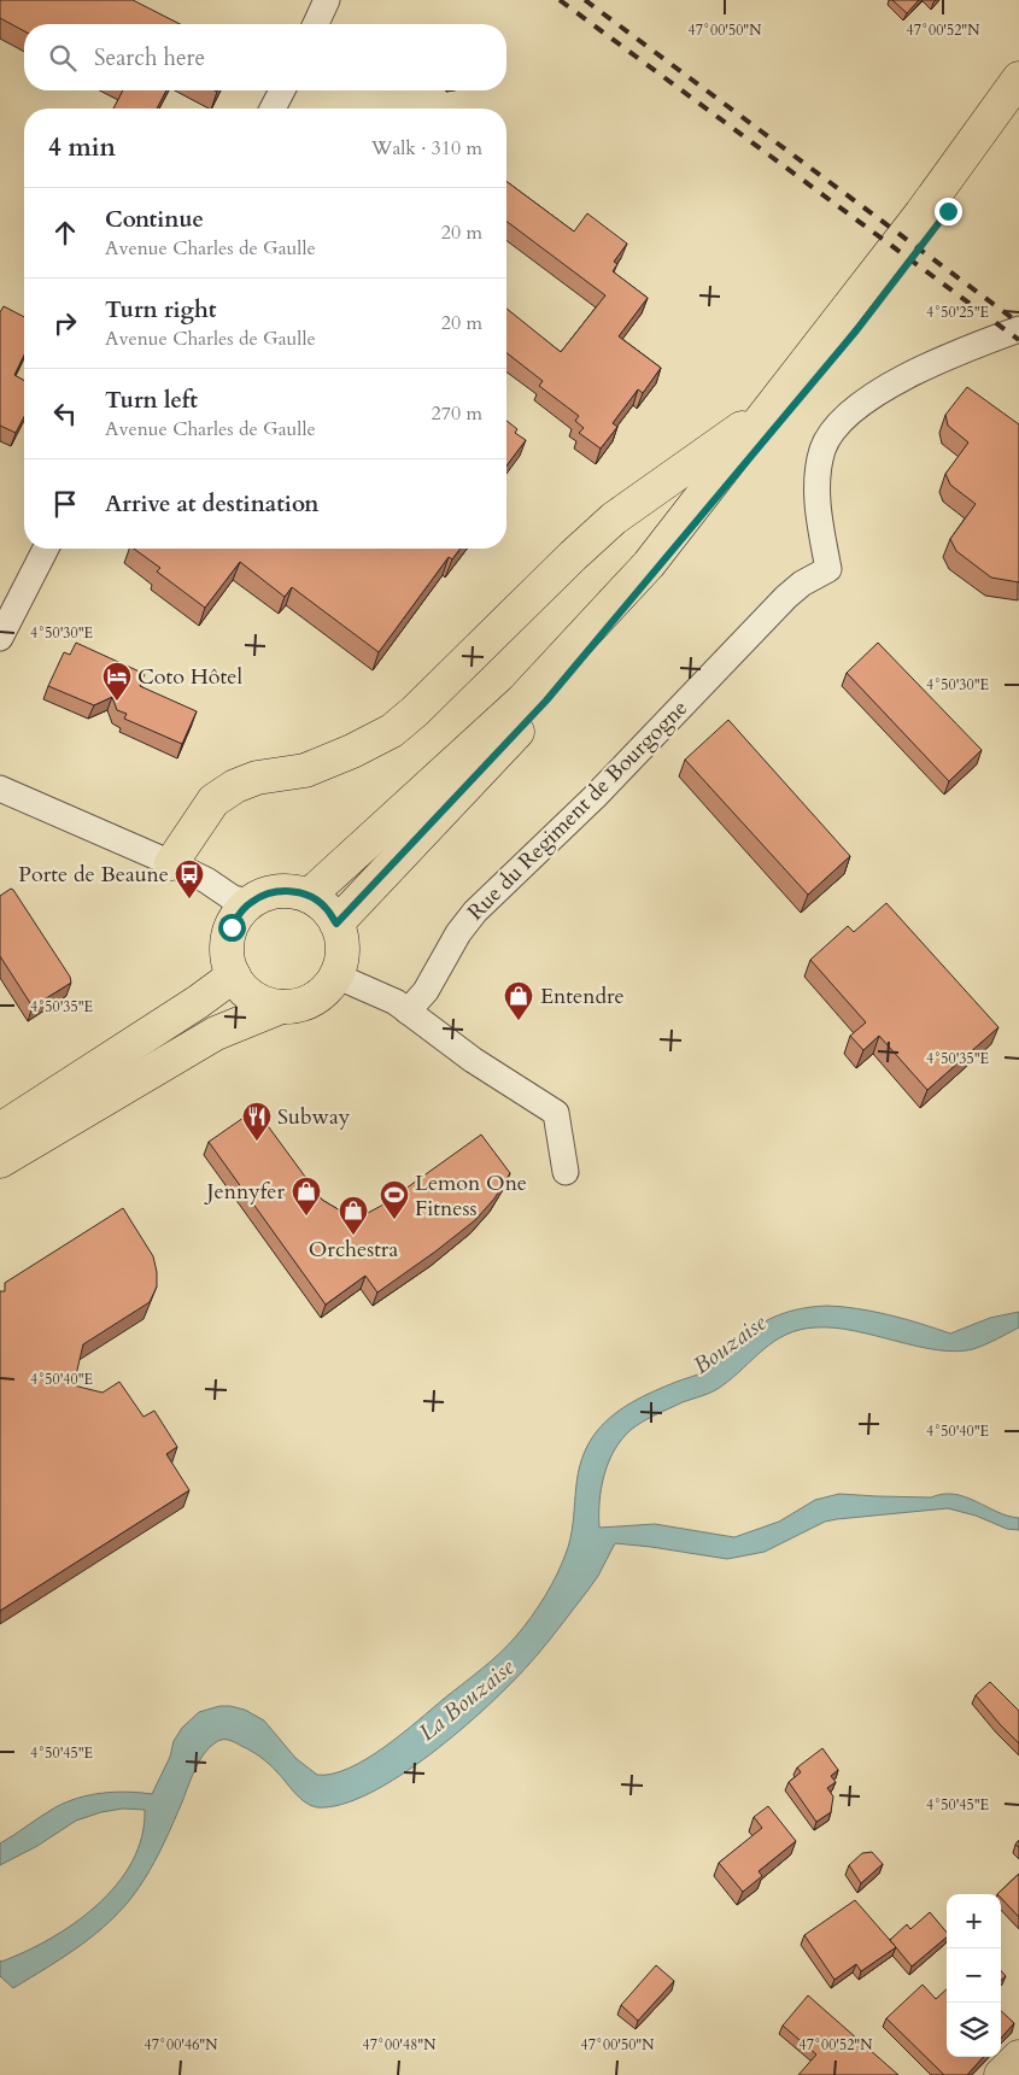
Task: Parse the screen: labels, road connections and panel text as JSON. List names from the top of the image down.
{
  "streets": {
    "street": ["Rue du Regiment de Bourgogne"]
  },
  "water": ["Bouzaise", "La Bouzaise"],
  "places": {
    "hotel": ["Coto Hôtel"],
    "bus stop": ["Porte de Beaune"],
    "shop": ["Entendre", "Jennyfer", "Orchestra"],
    "restaurant": ["Subway"],
    "sports": ["Lemon One Fitness"]
  },
  "page": {
    "search": "Search here",
    "heading": ["4 min", "Walk · 310 m"],
    "list": [
      ["Continue", "Avenue Charles de Gaulle", "20 m"],
      ["Turn right", "Avenue Charles de Gaulle", "20 m"],
      ["Turn left", "Avenue Charles de Gaulle", "270 m"],
      "Arrive at destination"
    ],
    "map_buttons": ["+", "−"]
  },
  "coordinates": [
    "47°00'50\"N",
    "47°00'52\"N",
    "4°50'25\"E",
    "4°50'30\"E",
    "4°50'35\"E",
    "4°50'40\"E",
    "4°50'45\"E",
    "47°00'46\"N",
    "47°00'48\"N"
  ]
}
